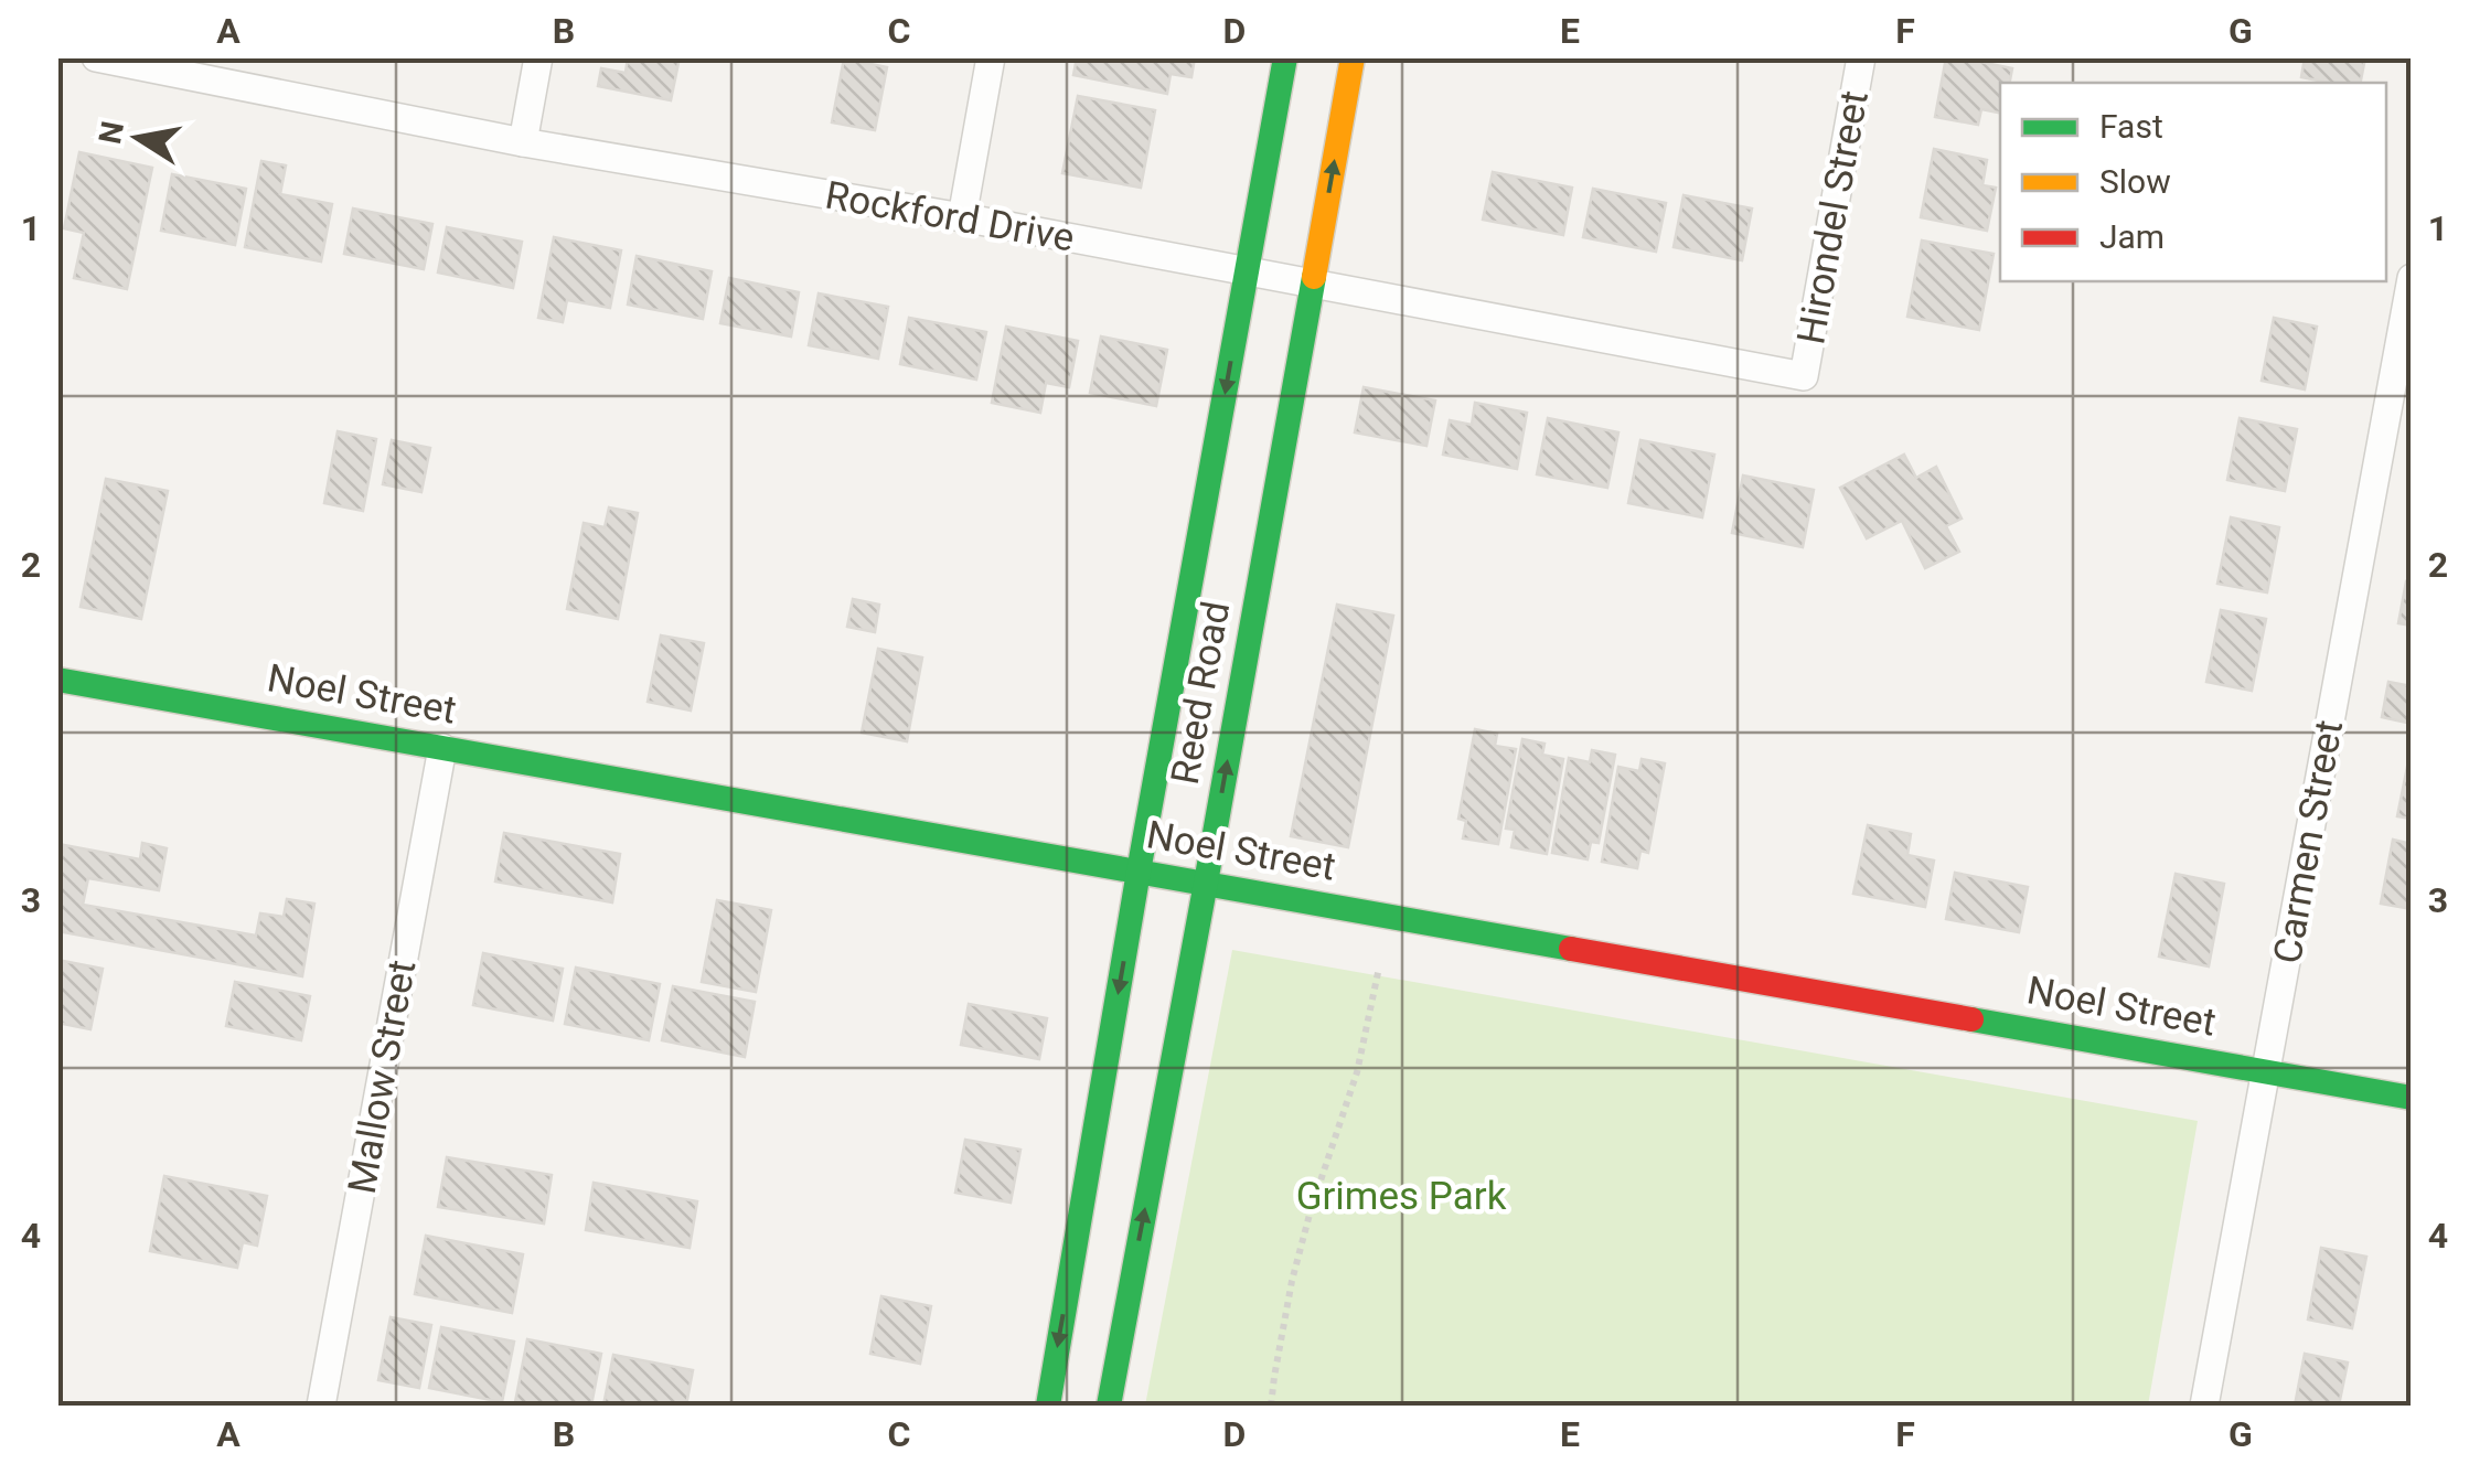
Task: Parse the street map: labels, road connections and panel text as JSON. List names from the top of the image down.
{
  "streets": {
    "street": [
      "Rockford Drive",
      "Hirondel Street",
      "Reed Road",
      "Noel Street",
      "Carmen Street",
      "Mallow Street"
    ]
  },
  "crossings": [
    ["Rockford Drive", "Hirondel Street"],
    ["Rockford Drive", "Reed Road"],
    ["Reed Road", "Noel Street"],
    ["Noel Street", "Carmen Street"],
    ["Noel Street", "Mallow Street"]
  ],
  "parks": ["Grimes Park"],
  "legend": ["Fast", "Slow", "Jam"],
  "north": "left",
  "grid": {
    "columns": [
      "A",
      "B",
      "C",
      "D",
      "E",
      "F",
      "G"
    ],
    "rows": [
      "1",
      "2",
      "3",
      "4"
    ]
  }
}
